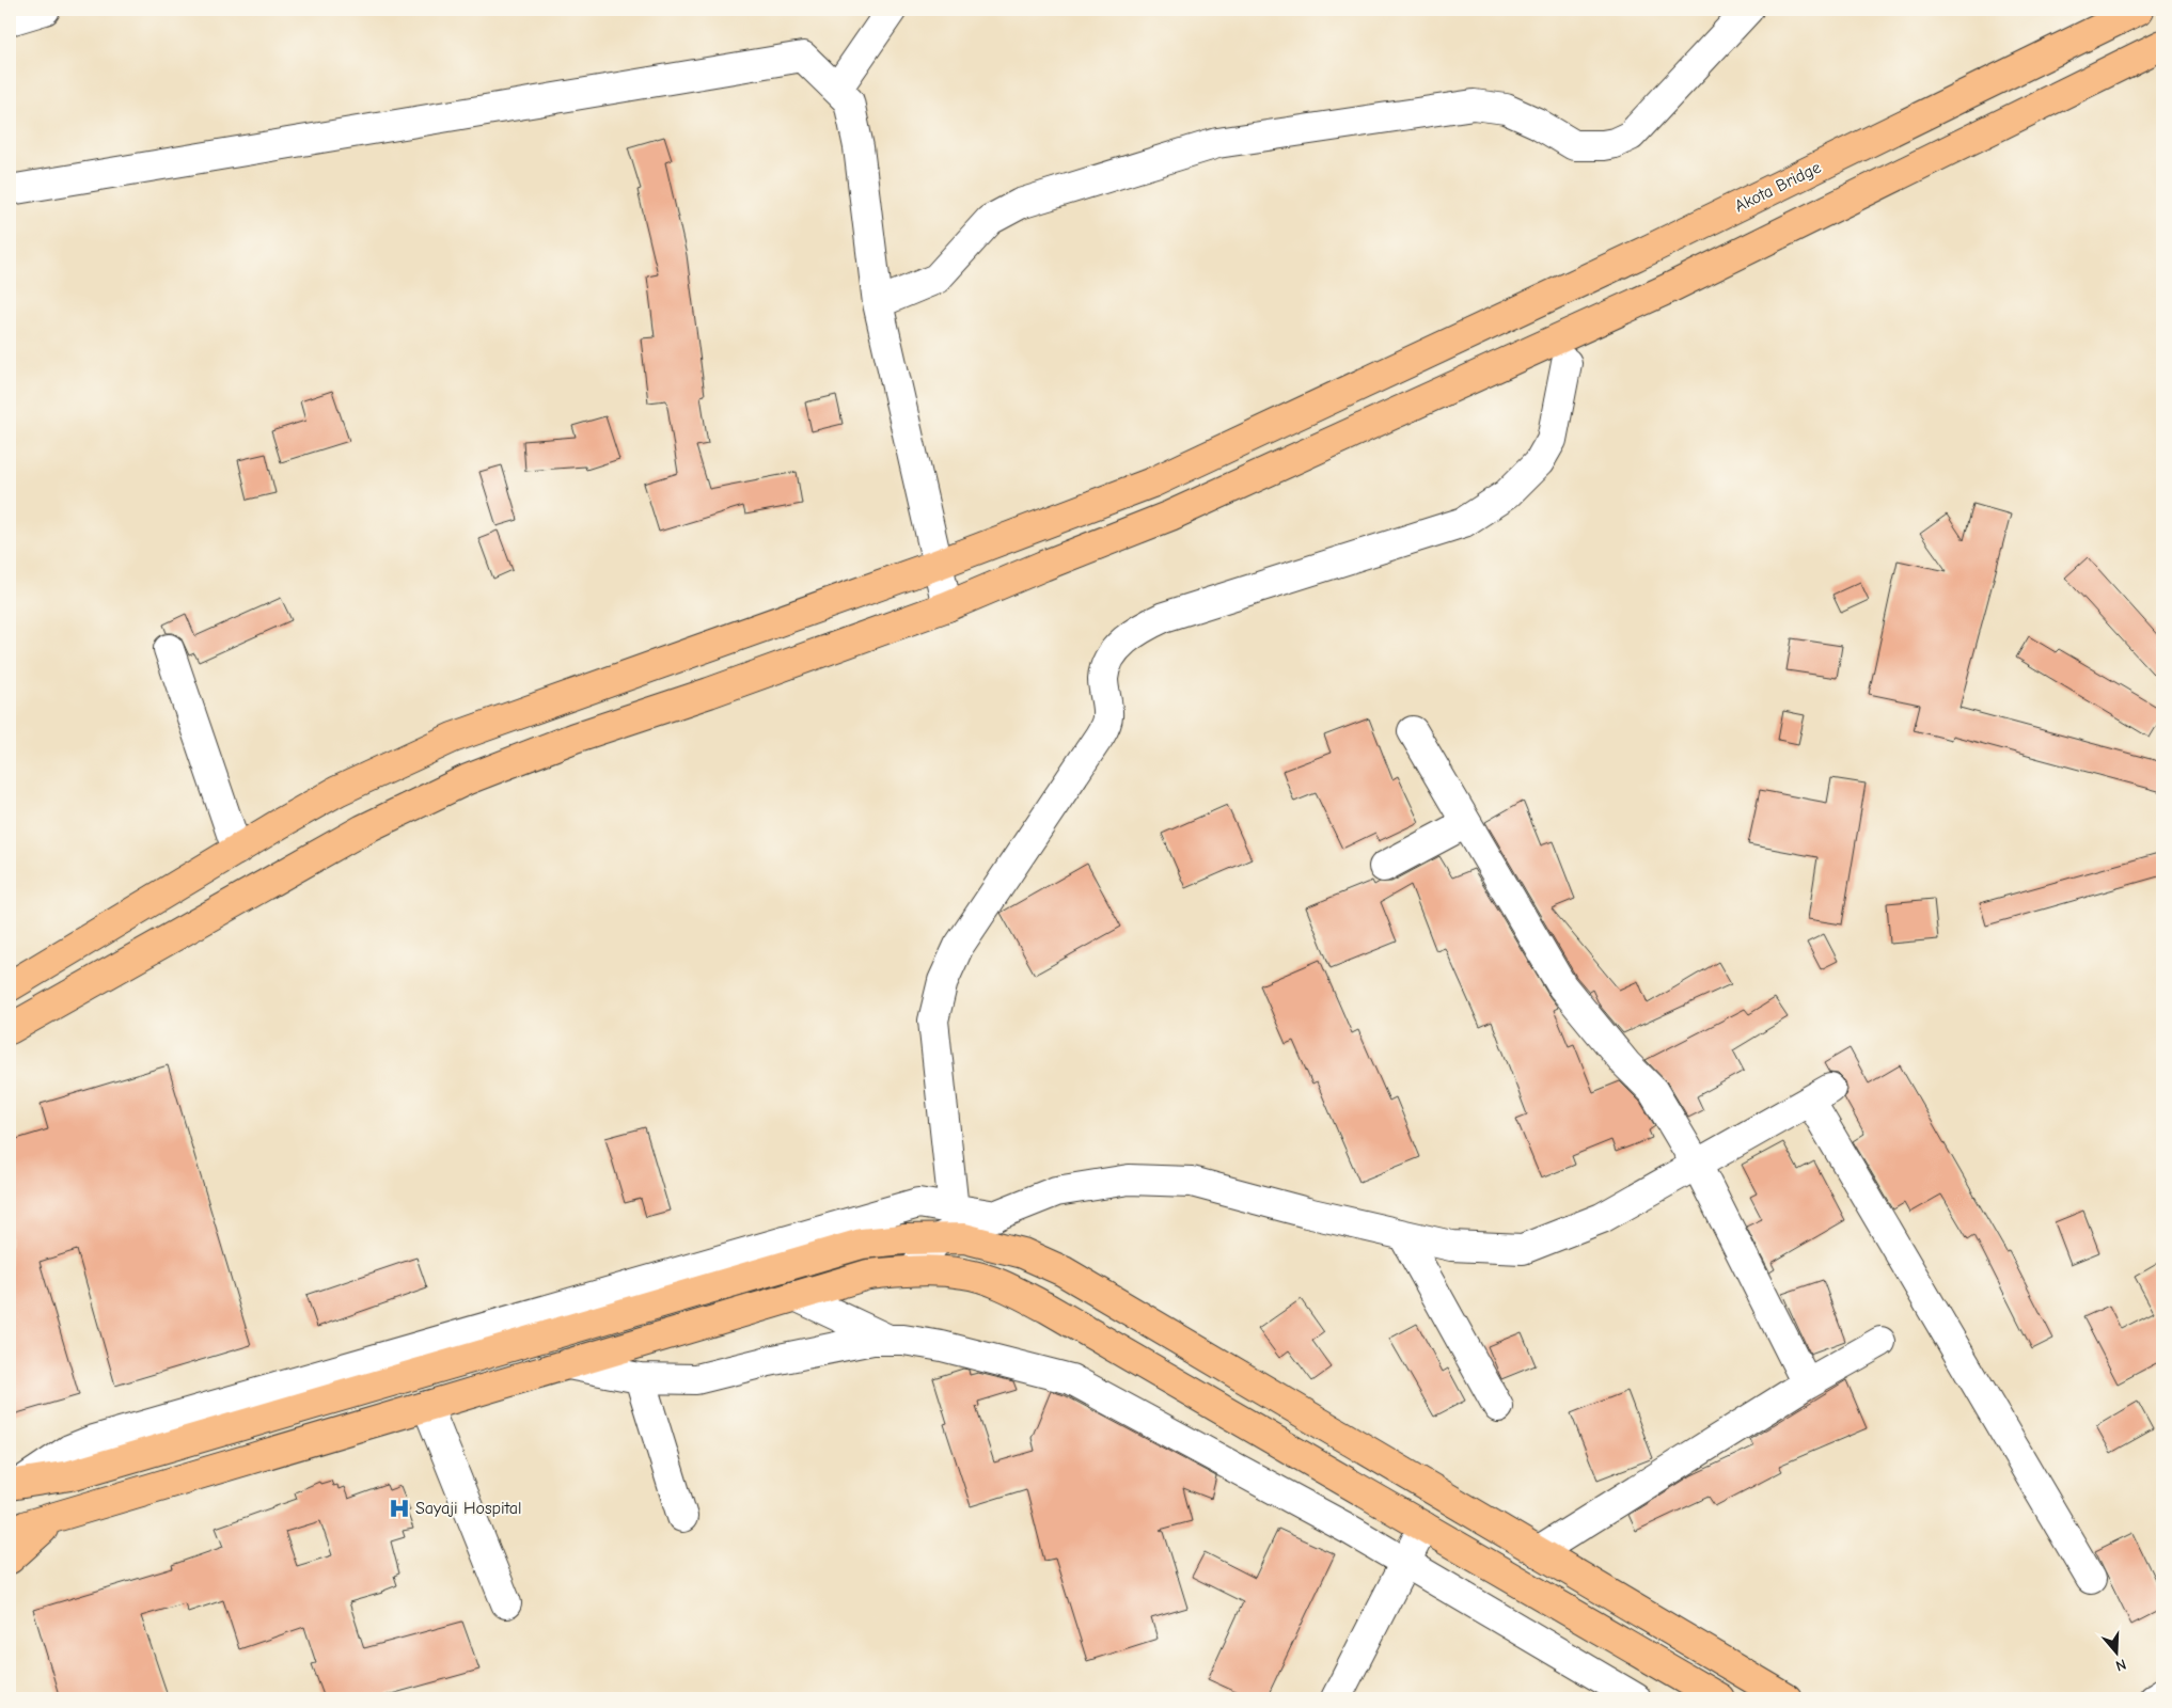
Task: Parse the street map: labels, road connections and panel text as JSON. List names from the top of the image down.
{
  "streets": {
    "main road": ["Akota Bridge"]
  },
  "places": {
    "hospital": ["Sayaji Hospital"]
  },
  "north": "bottom"
}
